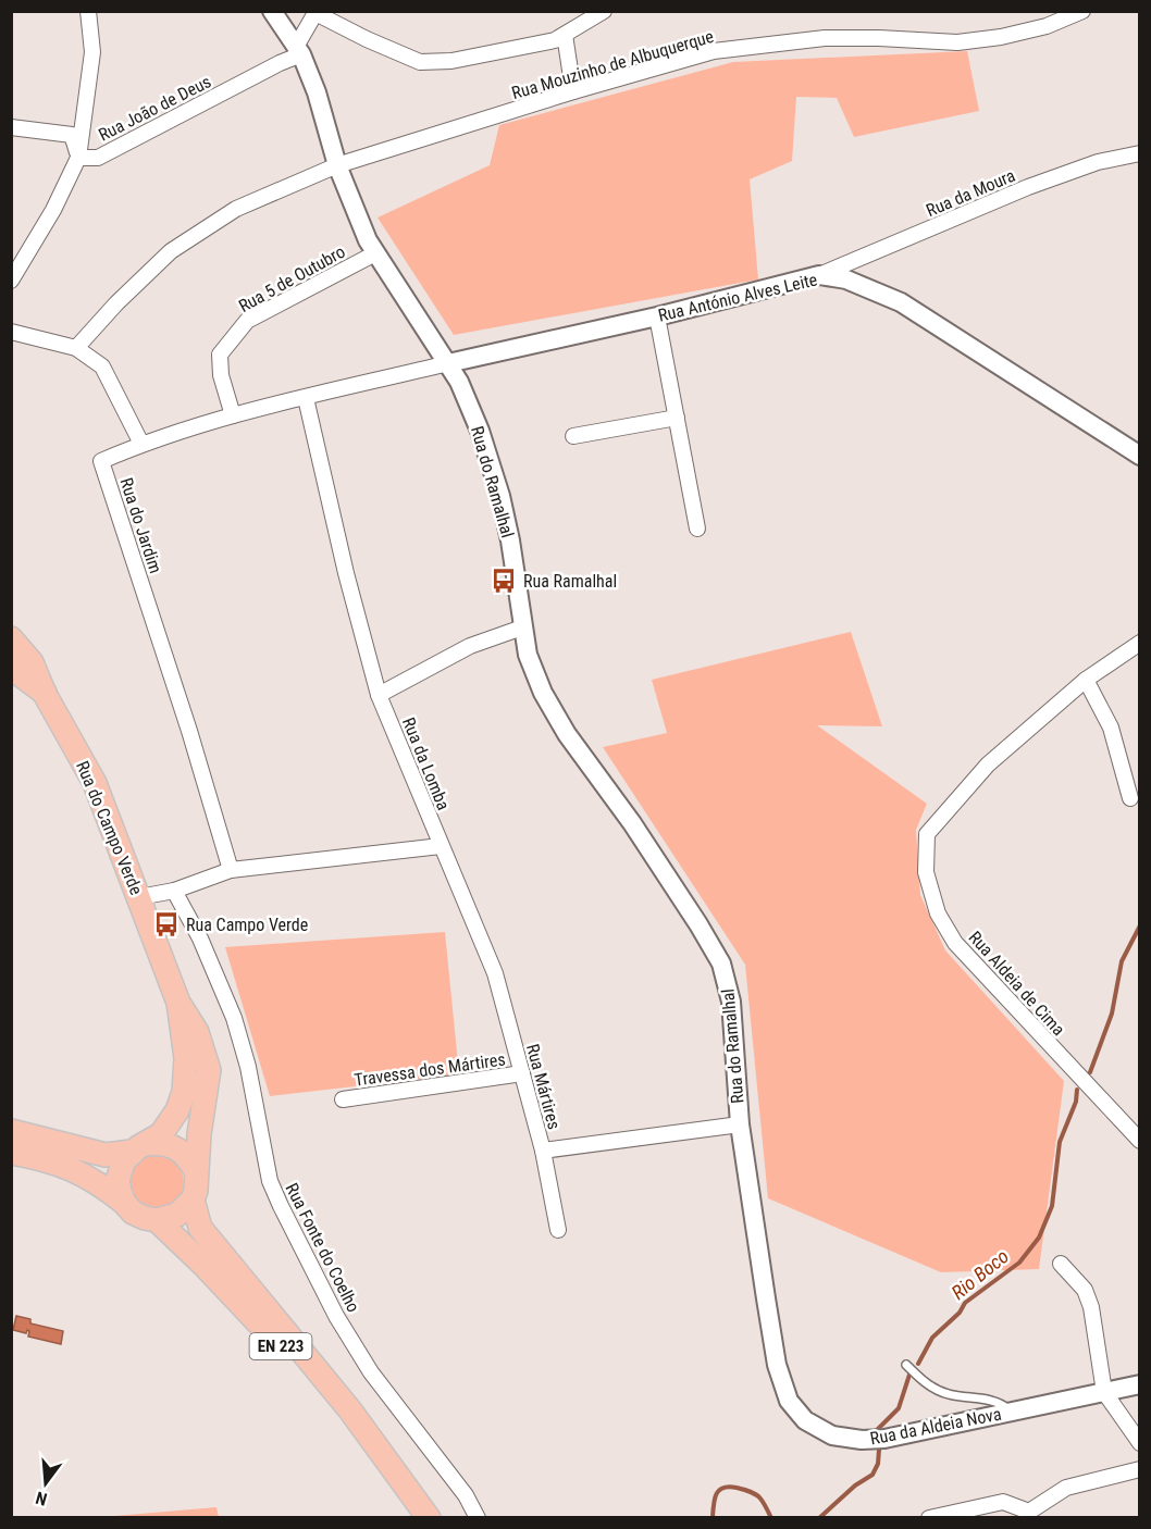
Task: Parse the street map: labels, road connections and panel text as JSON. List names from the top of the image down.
{
  "streets": {
    "main road": ["Rua do Campo Verde", "EN 223"],
    "street": [
      "Rua Mouzinho de Albuquerque",
      "Rua João de Deus",
      "Rua da Moura",
      "Rua 5 de Outubro",
      "Rua António Alves Leite",
      "Rua do Ramalhal",
      "Rua do Jardim",
      "Rua da Lomba",
      "Rua Aldeia de Cima",
      "Travessa dos Mártires",
      "Rua Mártires",
      "Rua Fonte do Coelho",
      "Rua da Aldeia Nova"
    ]
  },
  "crossings": [
    ["Rua Mouzinho de Albuquerque", "Rua do Ramalhal"],
    ["Rua João de Deus", "Rua do Ramalhal"],
    ["Rua da Moura", "Rua António Alves Leite"],
    ["Rua 5 de Outubro", "Rua do Ramalhal"],
    ["Rua 5 de Outubro", "Rua do Jardim"],
    ["Rua António Alves Leite", "Rua do Ramalhal"],
    ["Rua António Alves Leite", "Rua do Jardim"],
    ["Rua do Ramalhal", "Rua do Jardim"],
    ["Rua do Ramalhal", "Rua Mártires"],
    ["Rua do Ramalhal", "Rua da Aldeia Nova"],
    ["Rua do Jardim", "Rua da Lomba"],
    ["Rua da Lomba", "Rua Mártires"],
    ["Rua do Campo Verde", "EN 223"],
    ["Travessa dos Mártires", "Rua Mártires"],
    ["Rua Mártires", "Rua da Aldeia Nova"]
  ],
  "water": ["Rio Boco"],
  "places": {
    "bus stop": ["Rua Ramalhal", "Rua Campo Verde"]
  },
  "north": "bottom"
}
